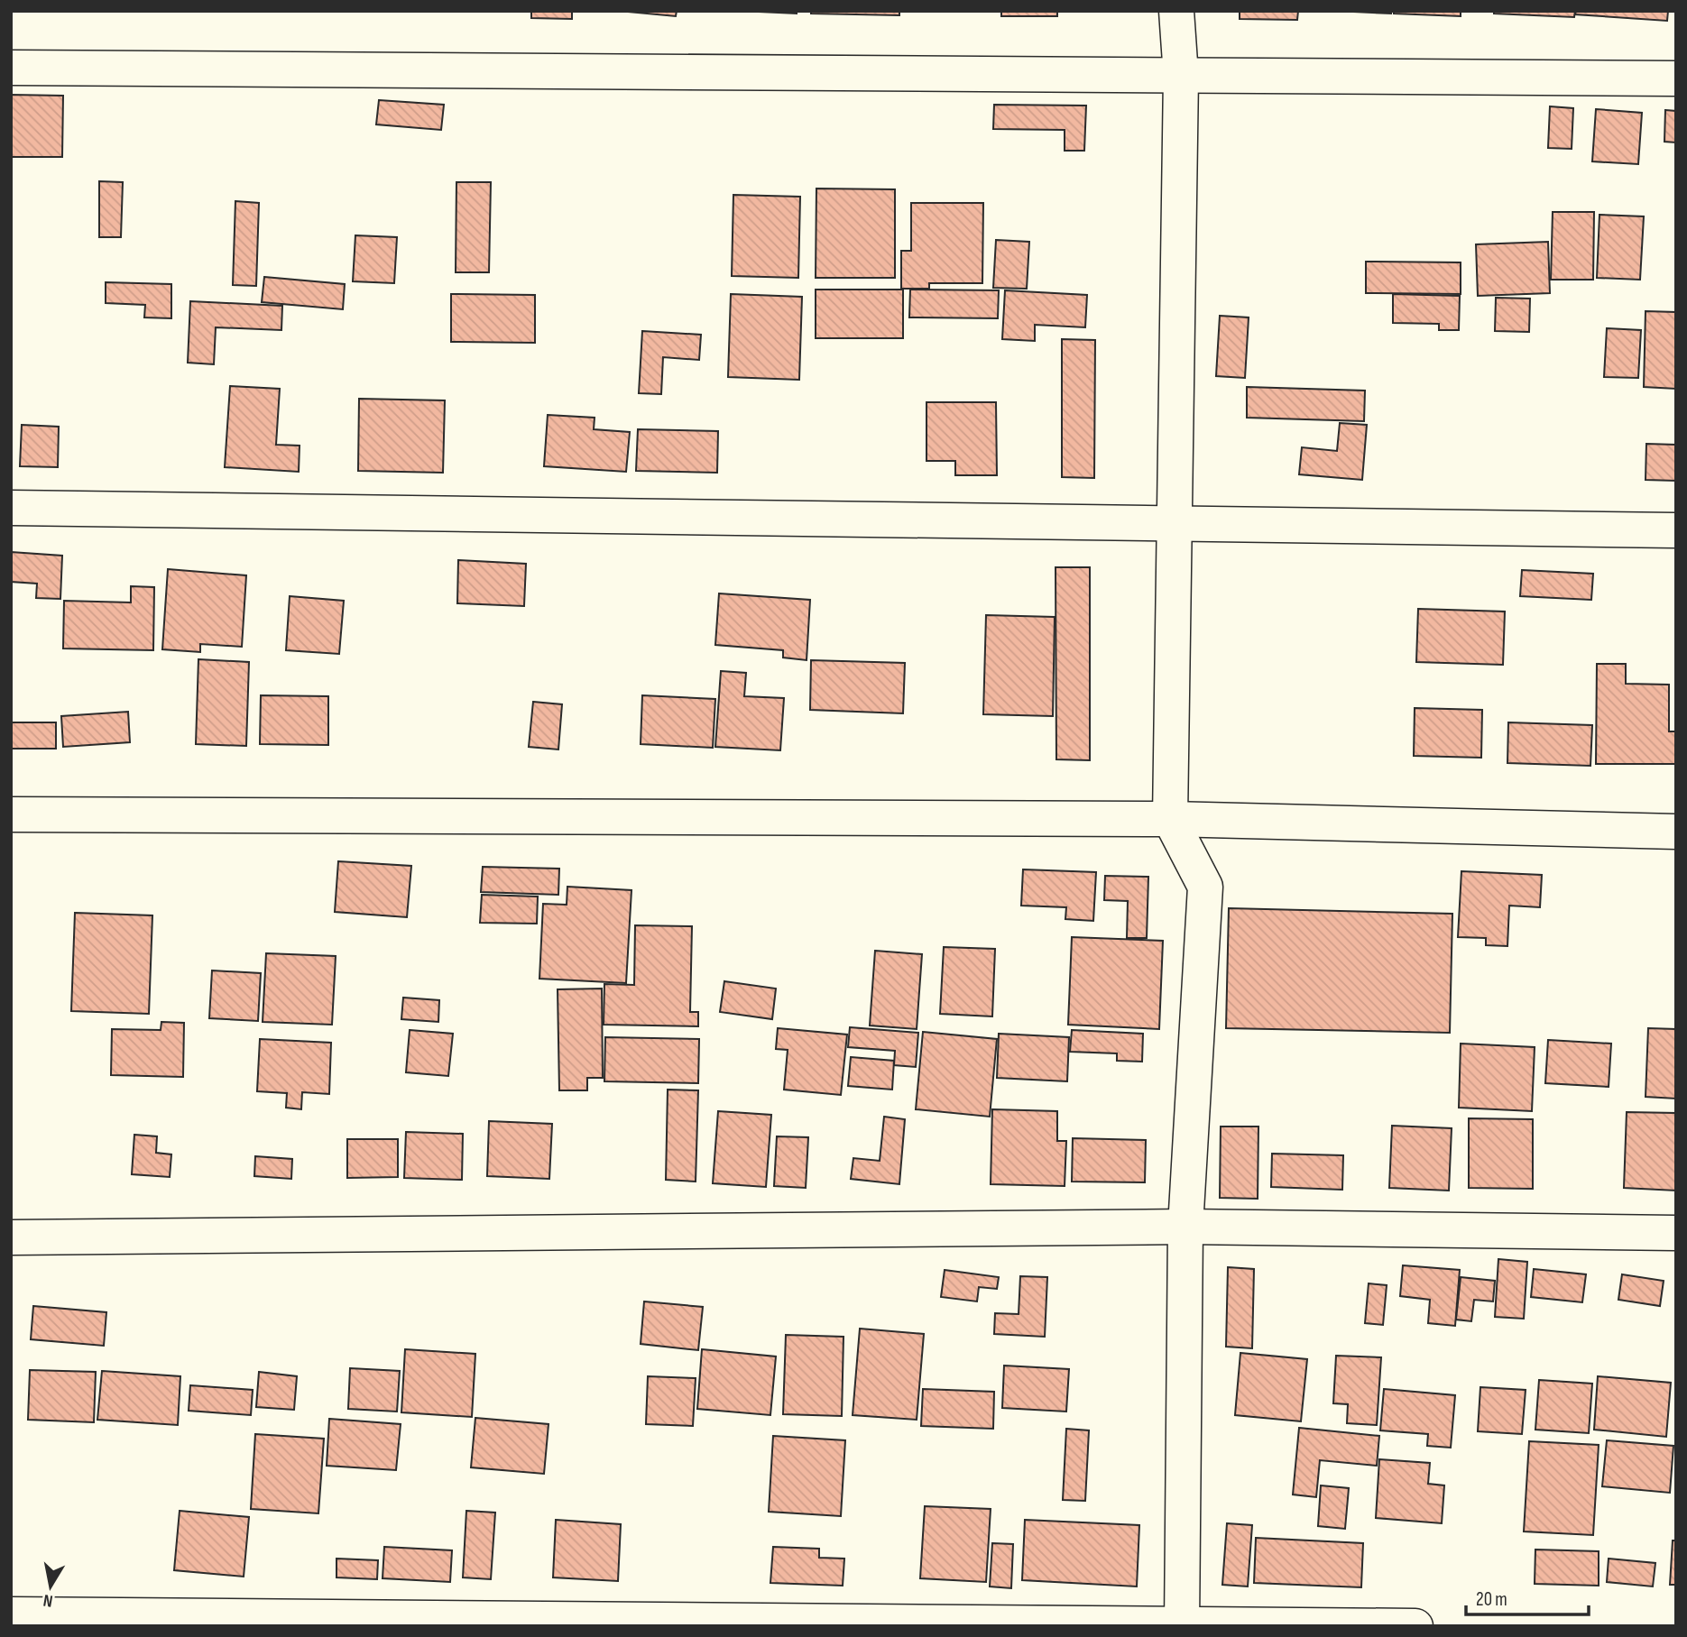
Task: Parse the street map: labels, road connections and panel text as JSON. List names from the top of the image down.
{
  "scale_bar": "20 m",
  "north": "bottom"
}
